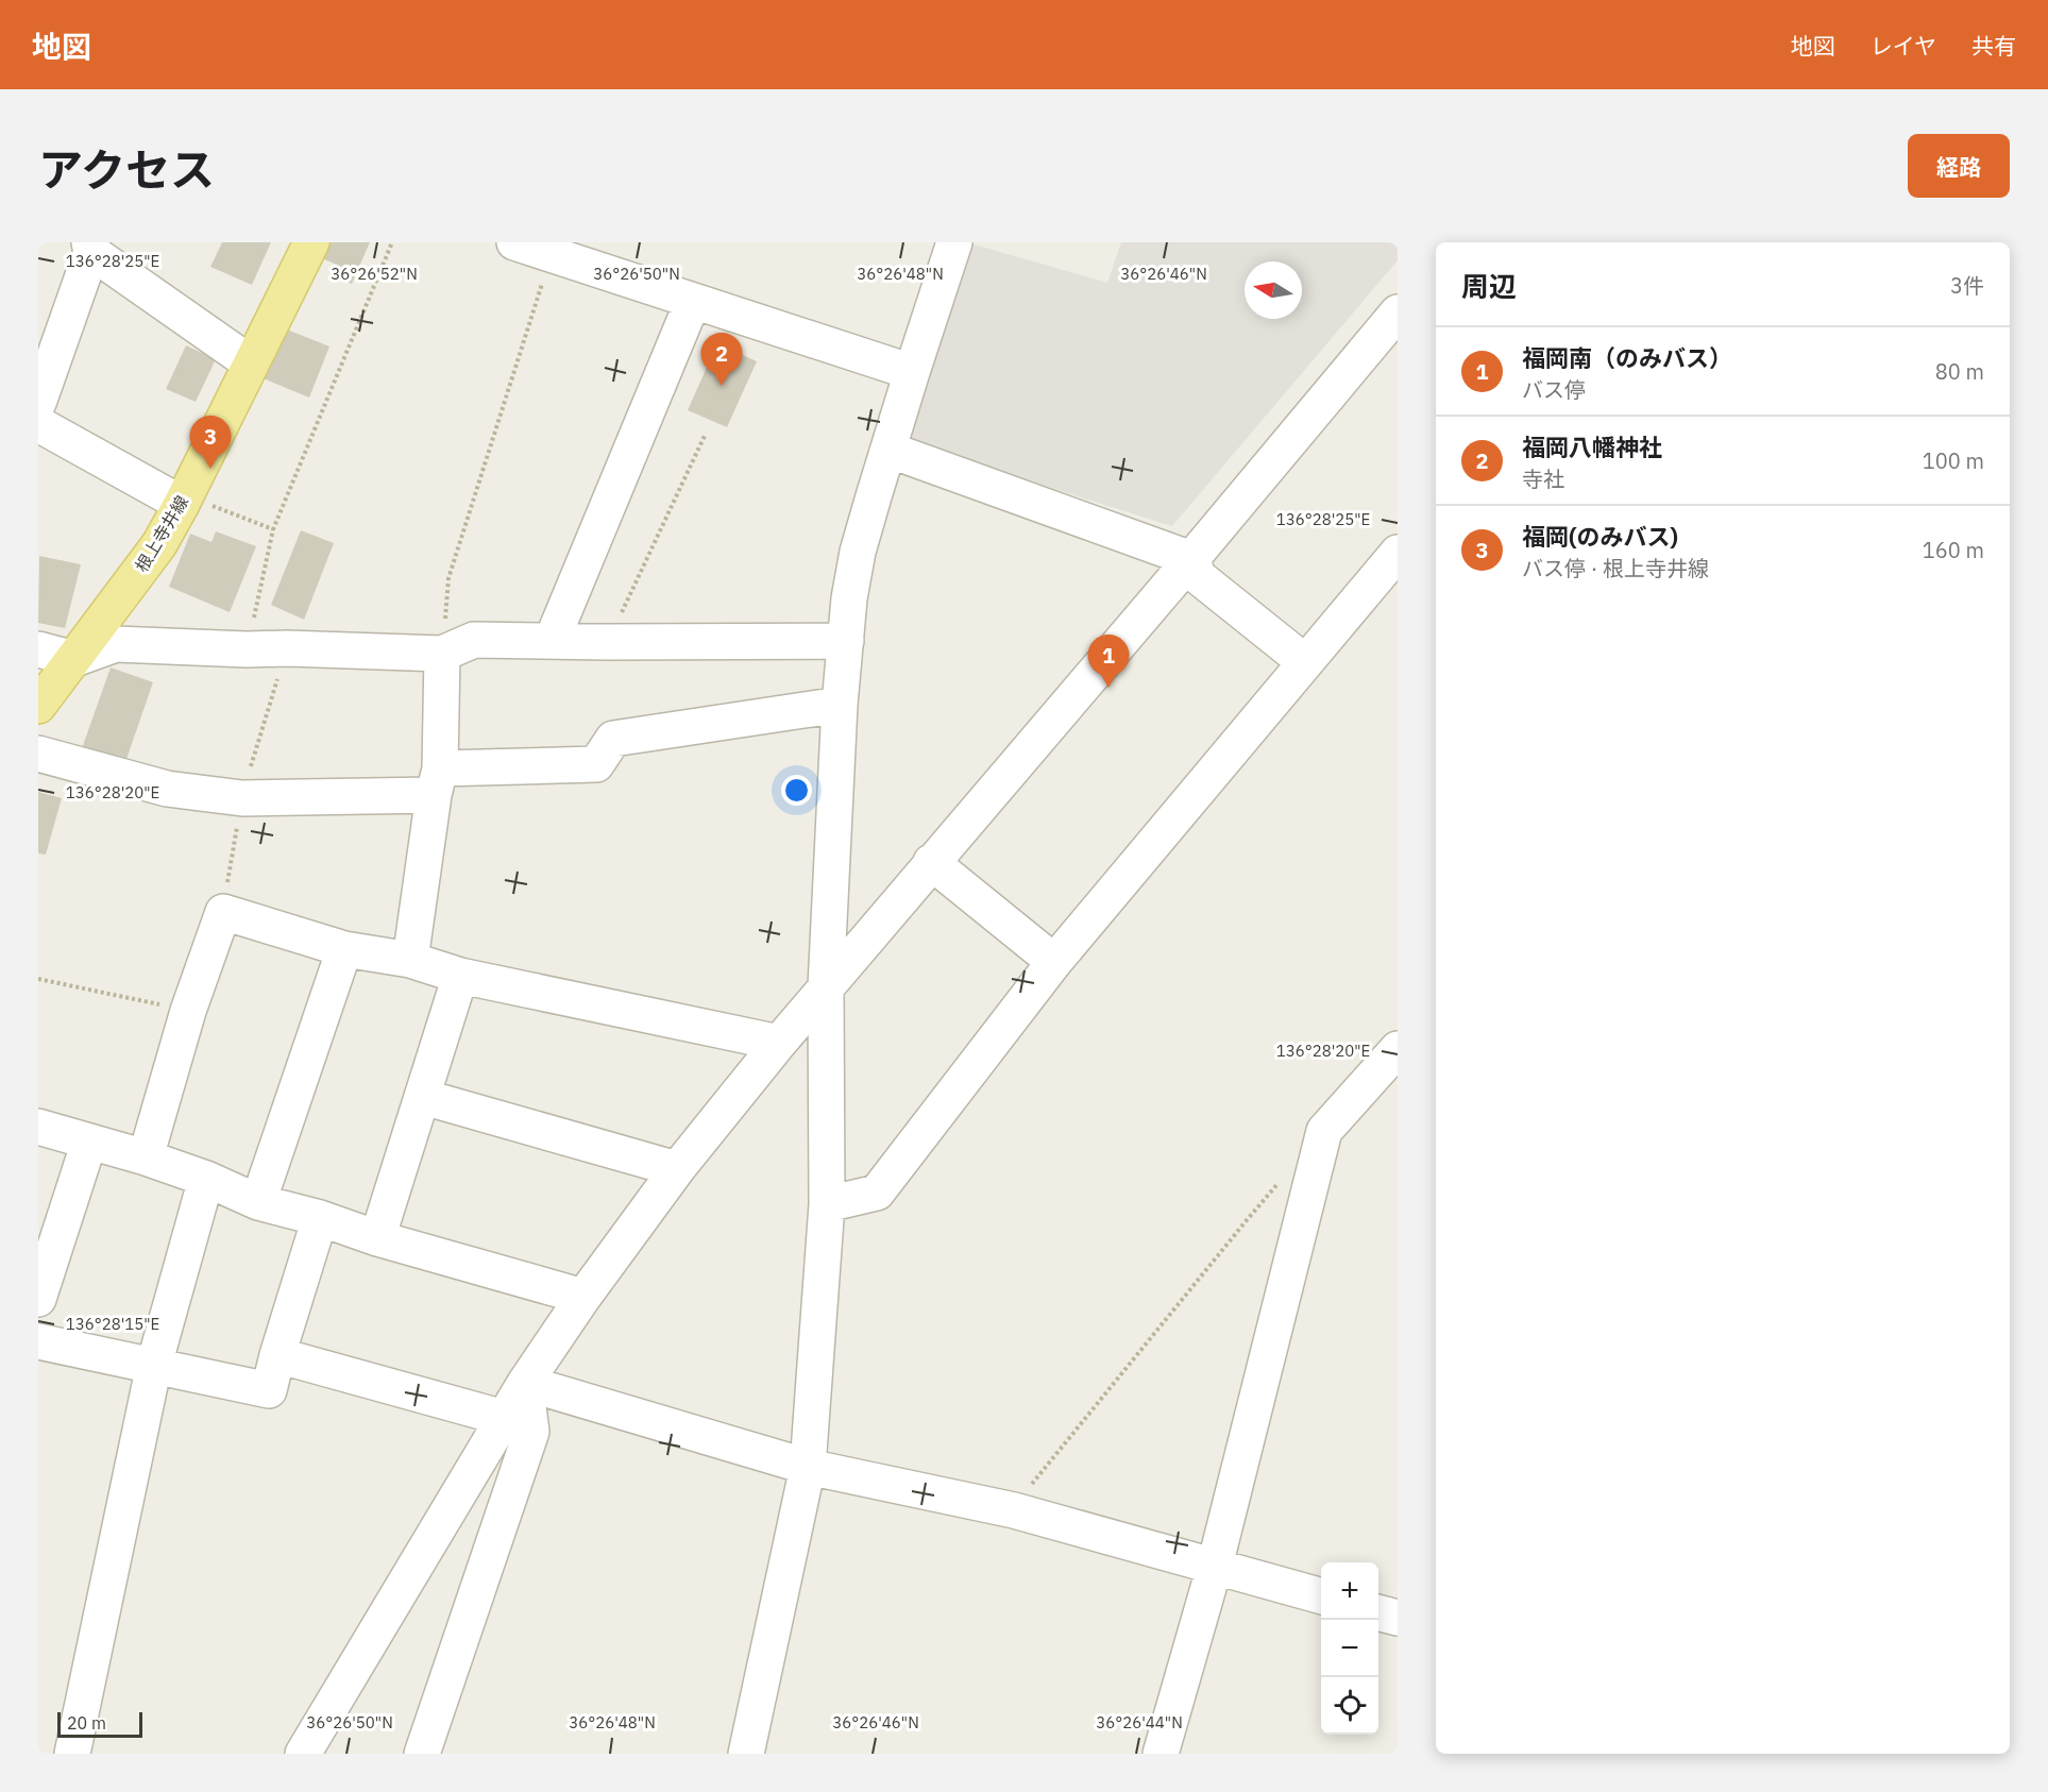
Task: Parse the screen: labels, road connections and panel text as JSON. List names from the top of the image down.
{
  "streets": {
    "main road": ["根上寺井線"]
  },
  "scale_bar": "20 m",
  "north": "left",
  "page": {
    "header": "地図",
    "nav": ["地図", "レイヤ", "共有"],
    "title": "アクセス",
    "buttons": "経路",
    "heading": ["周辺", "3件"],
    "list": [
      {
        "mark": "1",
        "name": "福岡南（のみバス）",
        "note": "バス停",
        "value": "80 m"
      },
      {
        "mark": "2",
        "name": "福岡八幡神社",
        "note": "寺社",
        "value": "100 m"
      },
      {
        "mark": "3",
        "name": "福岡(のみバス)",
        "note": "バス停 · 根上寺井線",
        "value": "160 m"
      }
    ],
    "pins": ["2", "3", "1"],
    "map_buttons": ["+", "−"],
    "scale": "20 m"
  },
  "coordinates": [
    "136°28'25\"E",
    "36°26'52\"N",
    "36°26'50\"N",
    "36°26'48\"N",
    "36°26'46\"N",
    "136°28'20\"E",
    "136°28'15\"E",
    "36°26'44\"N"
  ]
}
